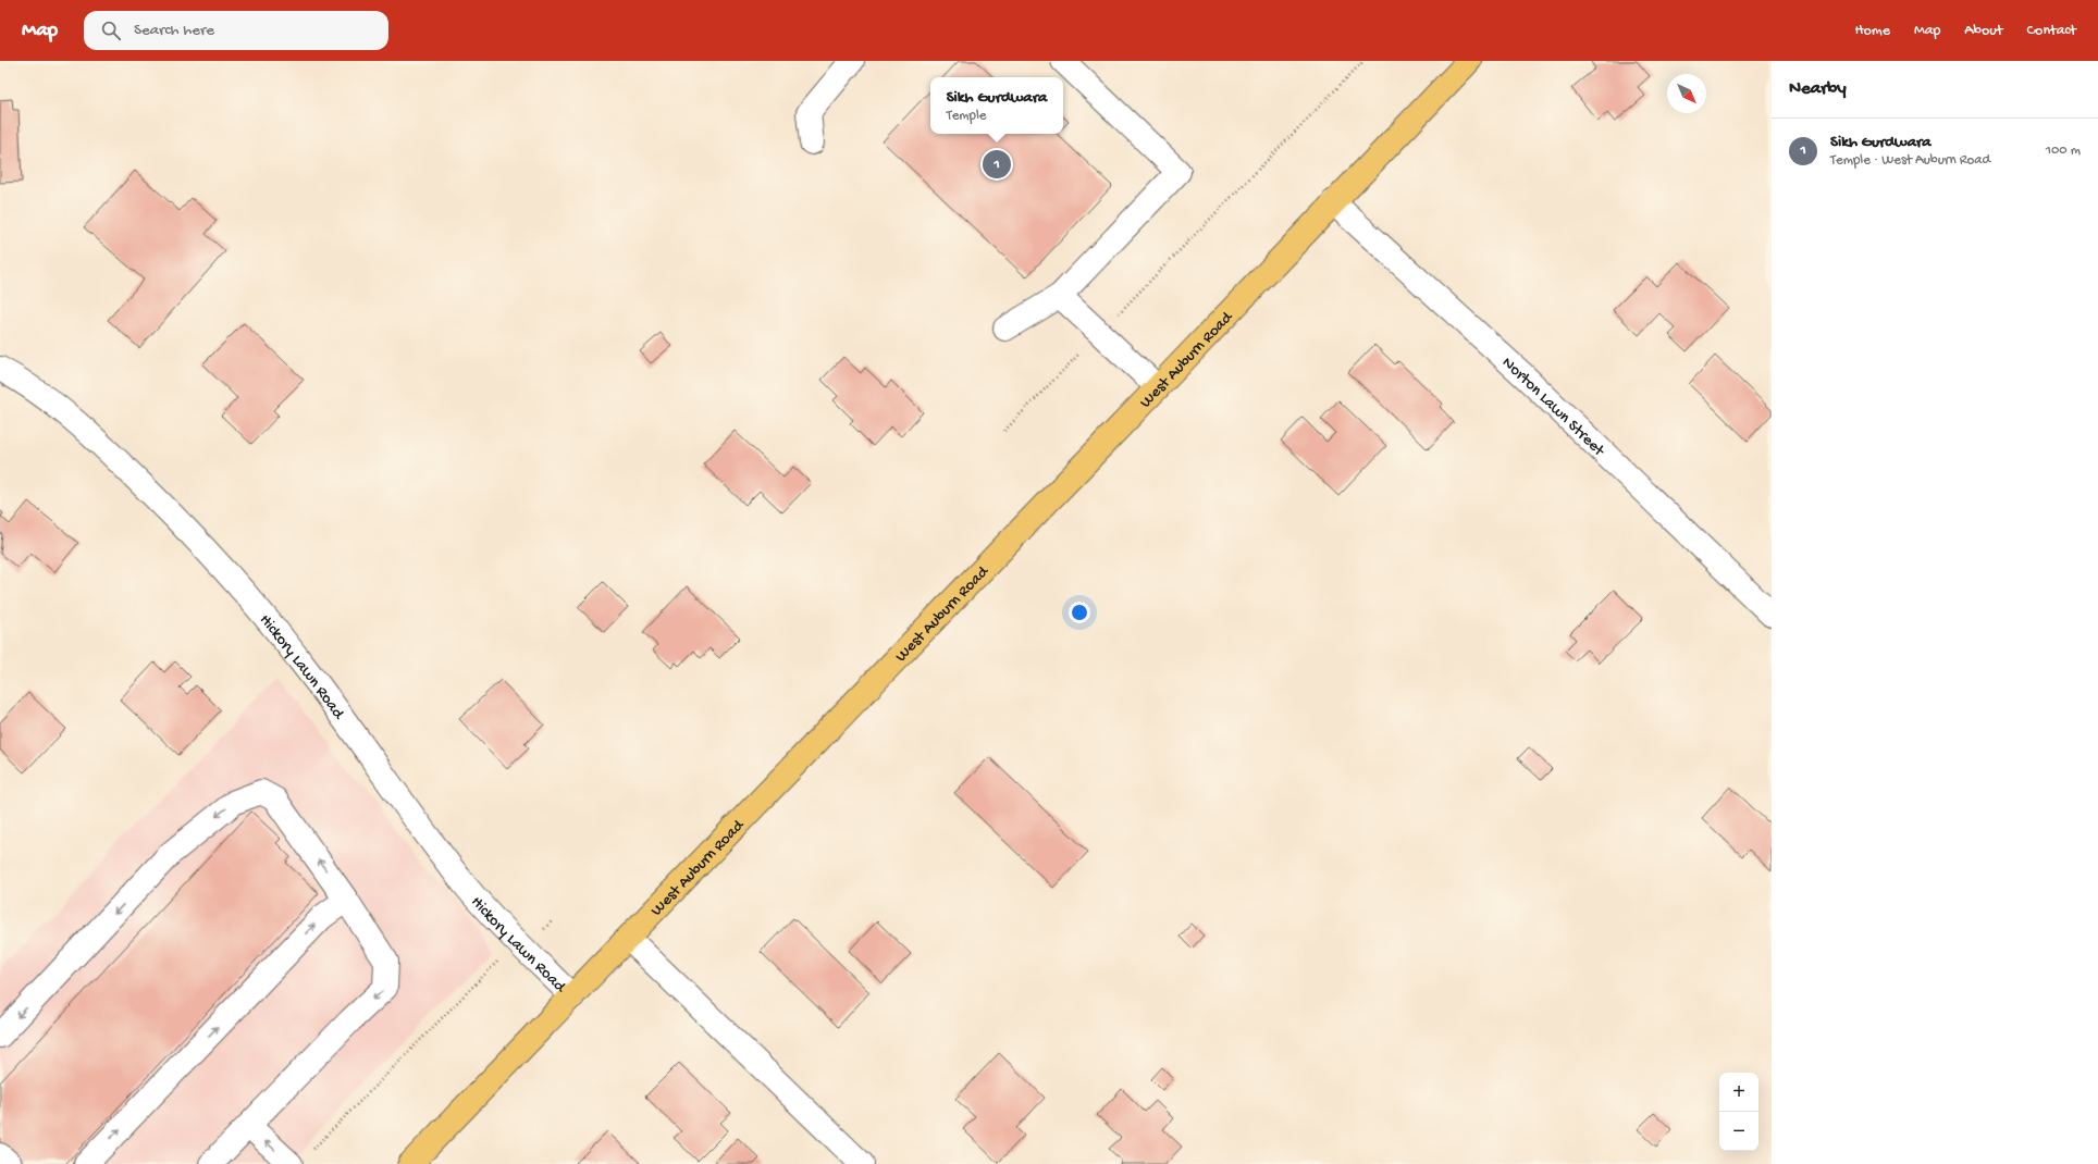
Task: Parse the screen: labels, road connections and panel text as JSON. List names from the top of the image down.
{
  "streets": {
    "main road": ["West Auburn Road"],
    "street": ["Norton Lawn Street", "Hickory Lawn Road"]
  },
  "crossings": [
    ["West Auburn Road", "Norton Lawn Street"],
    ["West Auburn Road", "Hickory Lawn Road"]
  ],
  "north": "bottom right",
  "page": {
    "header": "Map",
    "search": "Search here",
    "nav": [
      "Home",
      "Map",
      "About",
      "Contact"
    ],
    "heading": "Nearby",
    "popup": ["Sikh Gurdwara", "Temple"],
    "list": [
      {
        "mark": "1",
        "name": "Sikh Gurdwara",
        "note": "Temple · West Auburn Road",
        "value": "100 m"
      }
    ],
    "pins": "1",
    "map_buttons": ["+", "−"]
  }
}
